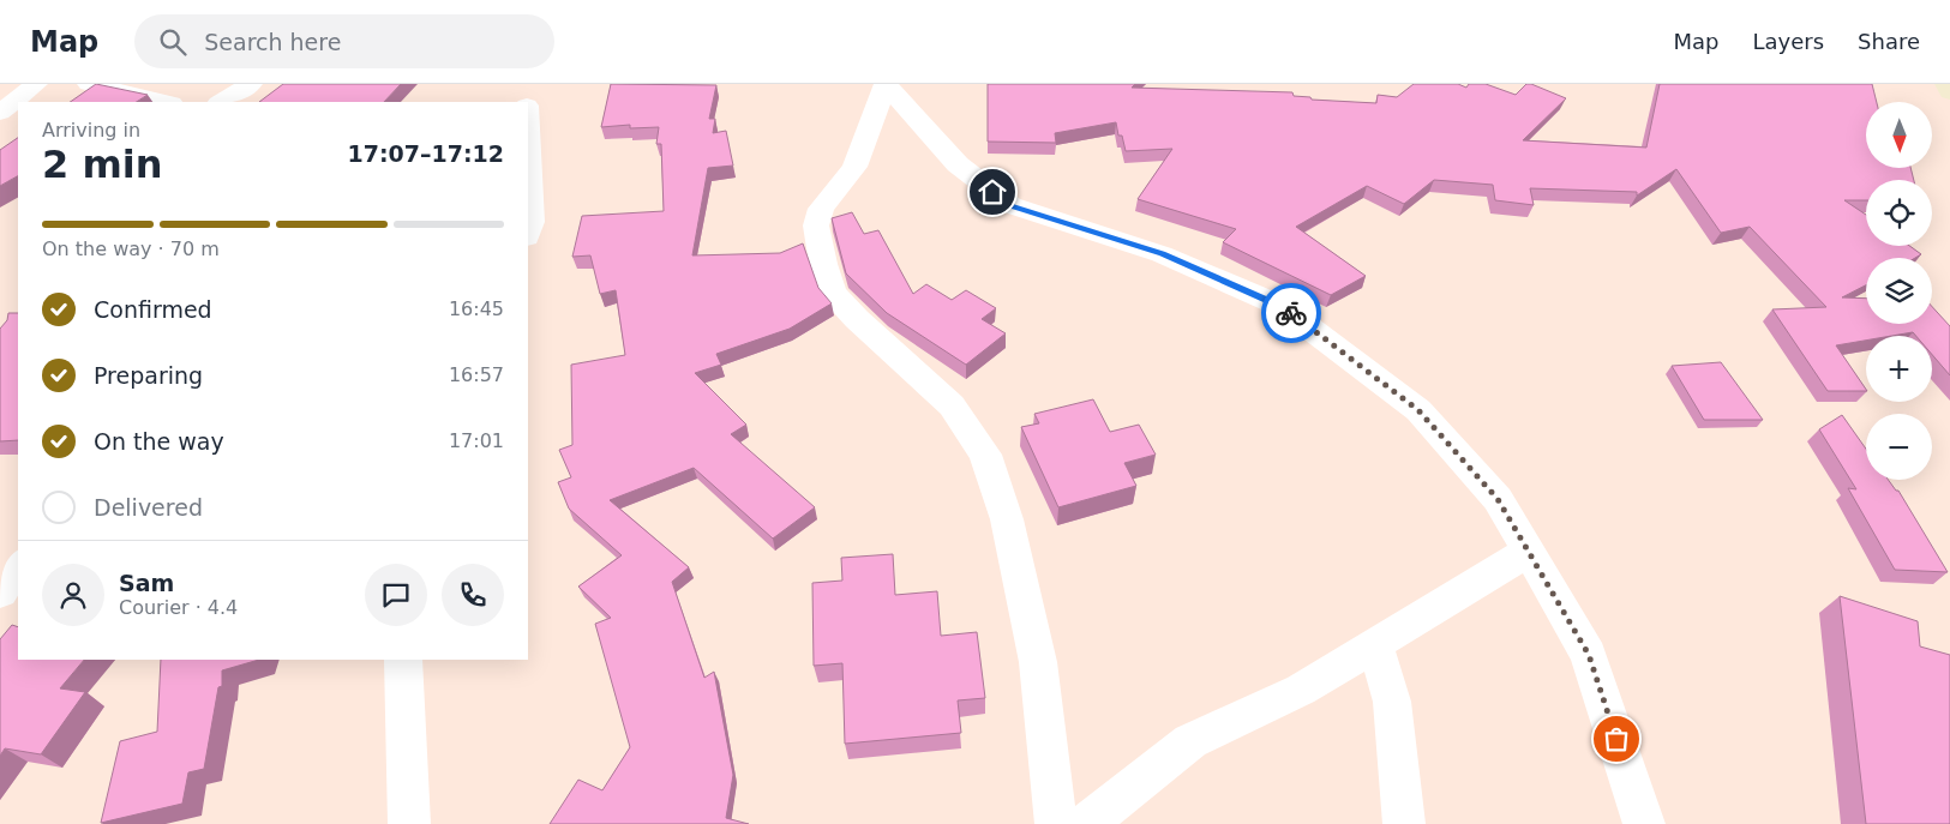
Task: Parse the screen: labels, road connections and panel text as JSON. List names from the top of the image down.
{
  "north": "bottom",
  "page": {
    "header": "Map",
    "search": "Search here",
    "nav": ["Map", "Layers", "Share"],
    "map_buttons": ["+", "−"],
    "heading": ["2 min", "Arriving in", "17:07–17:12"],
    "panel": ["Sam", "Courier · 4.4"],
    "bar": "On the way · 70 m",
    "list": [
      ["Confirmed", "16:45"],
      ["Preparing", "16:57"],
      ["On the way", "17:01"],
      "Delivered"
    ]
  }
}
